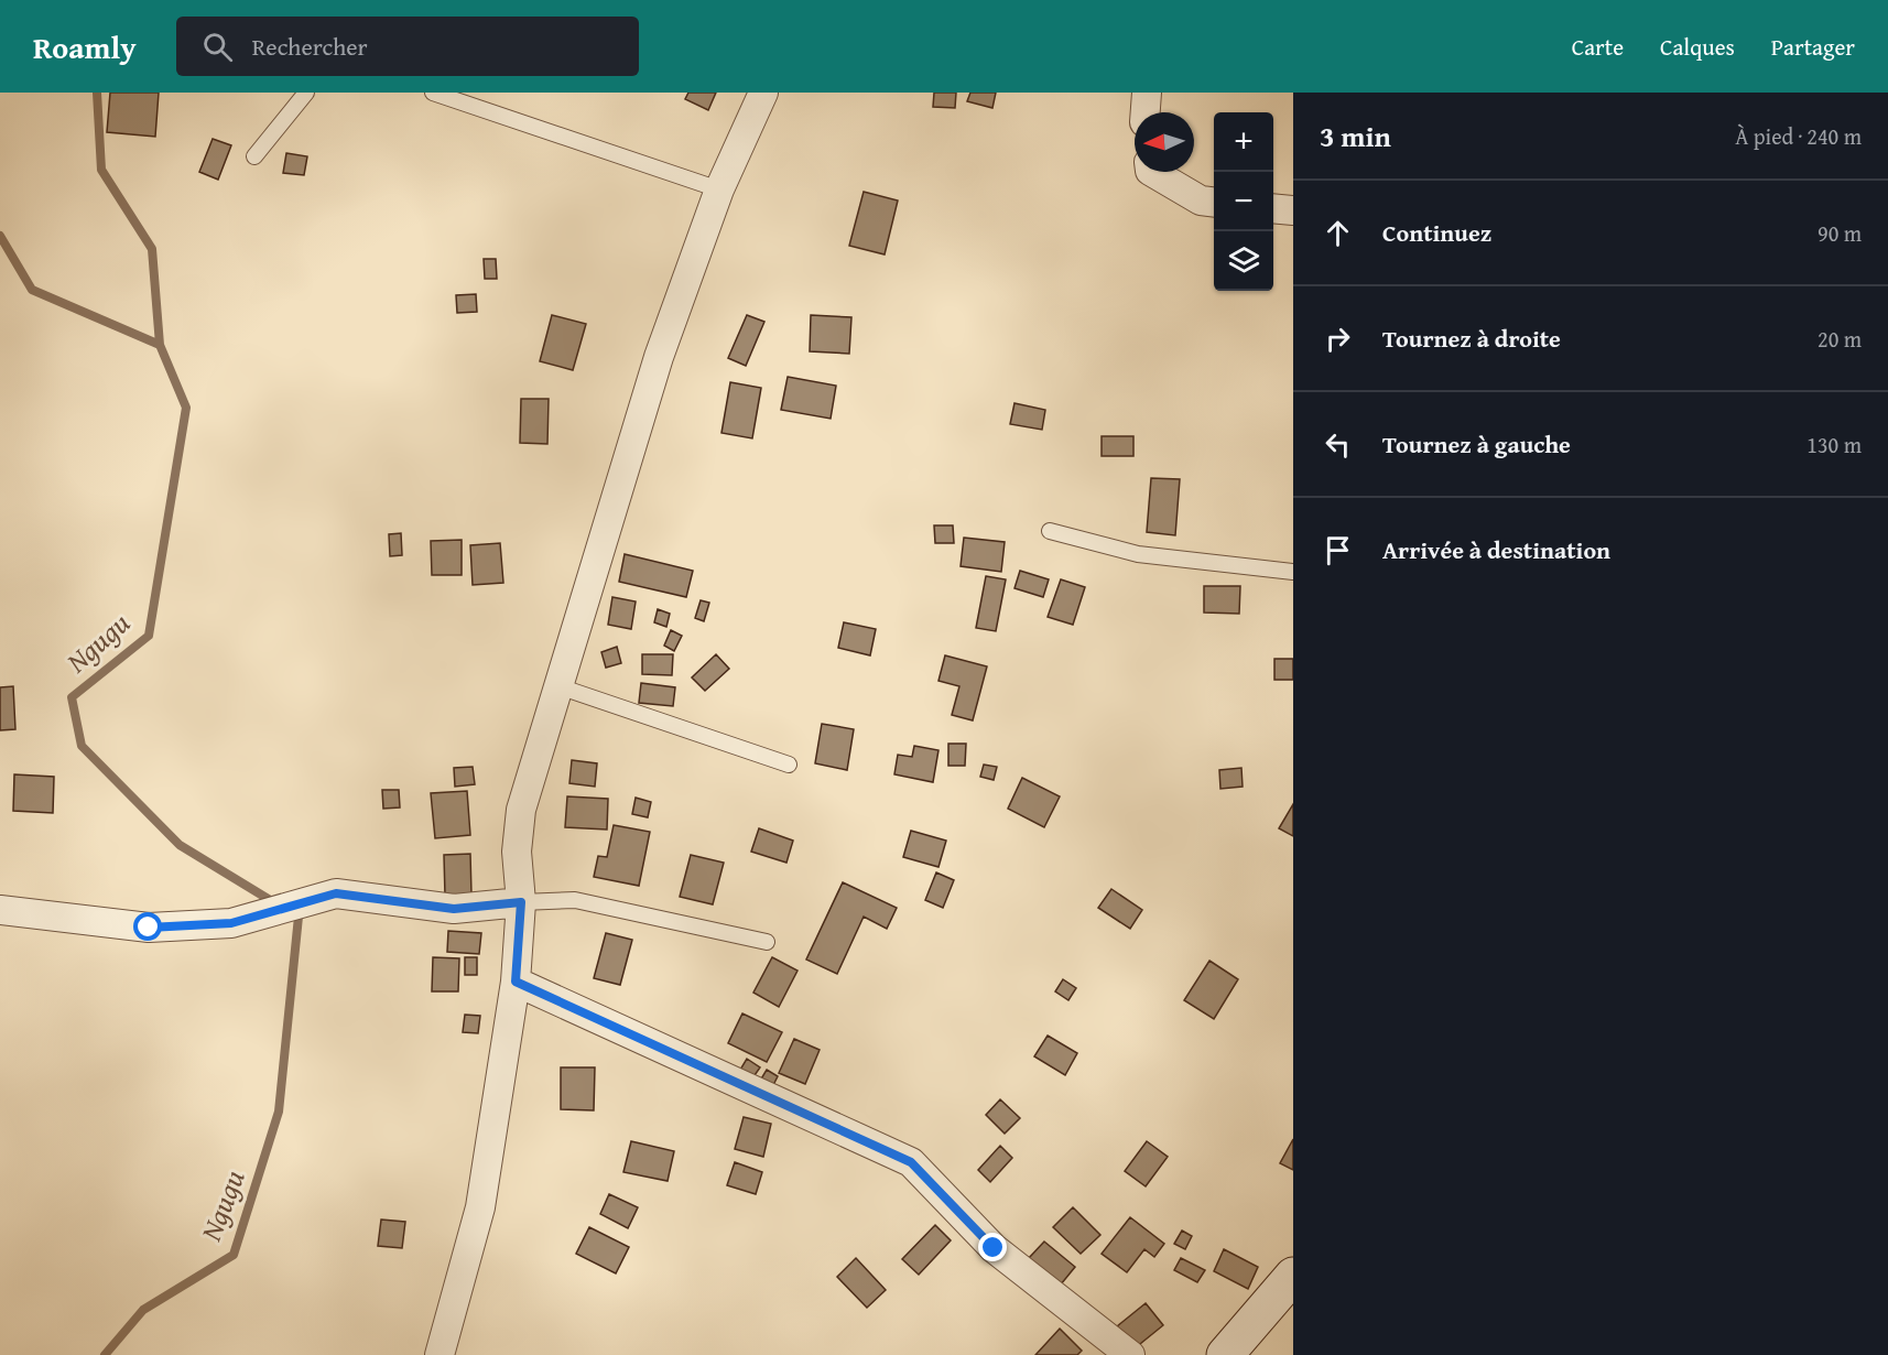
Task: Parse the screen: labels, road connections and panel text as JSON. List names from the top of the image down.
{
  "water": ["Ngugu"],
  "north": "left",
  "page": {
    "header": "Roamly",
    "search": "Rechercher",
    "nav": ["Carte", "Calques", "Partager"],
    "heading": ["3 min", "À pied · 240 m"],
    "map_buttons": ["+", "−"],
    "list": [
      ["Continuez", "90 m"],
      ["Tournez à droite", "20 m"],
      ["Tournez à gauche", "130 m"],
      "Arrivée à destination"
    ]
  }
}
